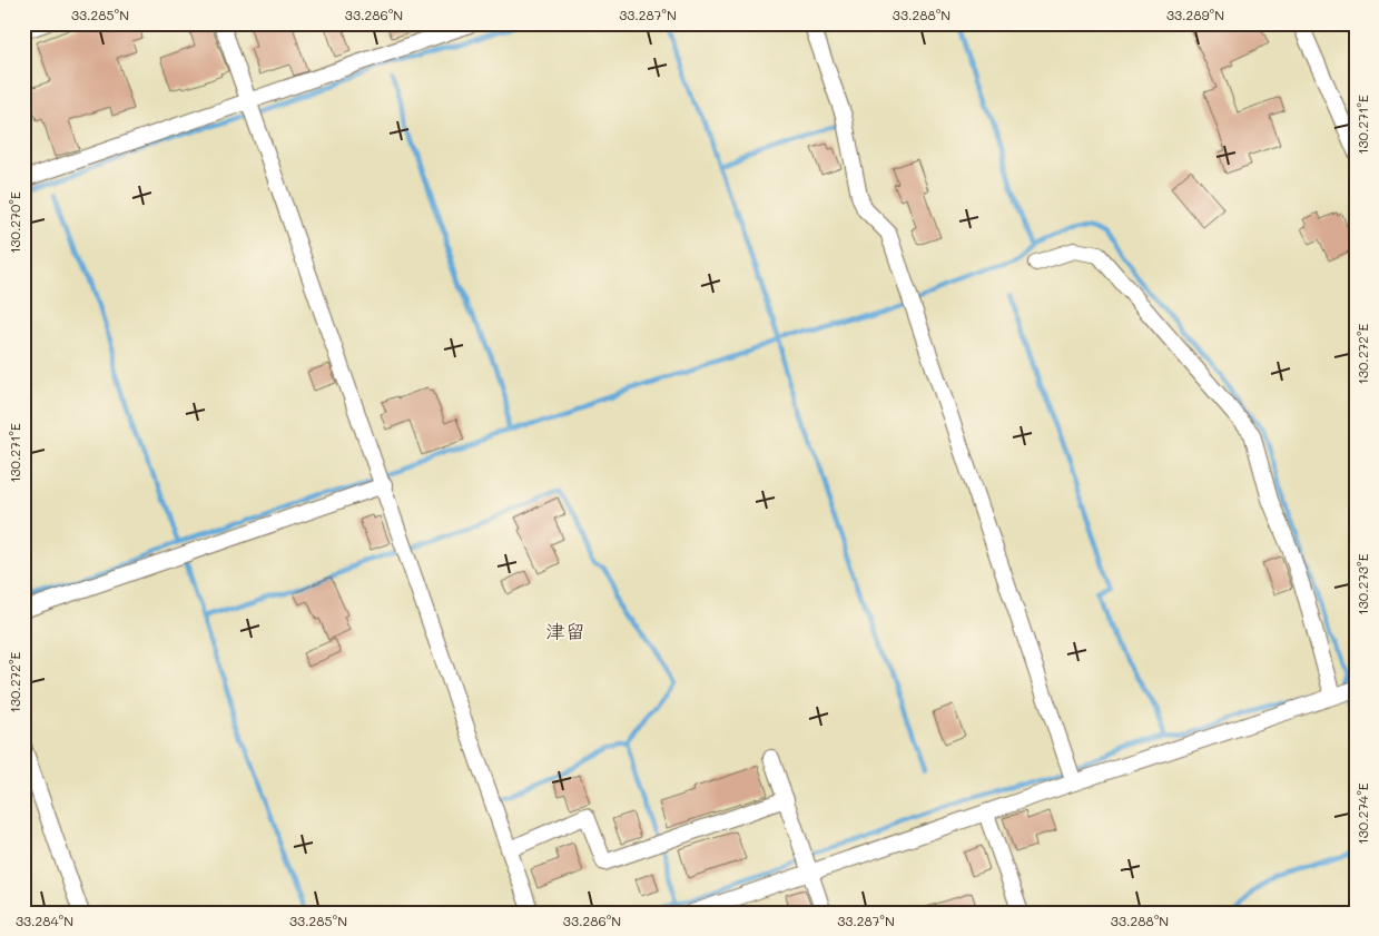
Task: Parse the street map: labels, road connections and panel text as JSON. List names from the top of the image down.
{
  "districts": ["津留"],
  "coordinates": [
    "33.285°N",
    "33.286°N",
    "33.287°N",
    "33.288°N",
    "33.289°N",
    "130.271°E",
    "130.270°E",
    "130.272°E",
    "130.273°E",
    "130.274°E",
    "33.284°N"
  ]
}
